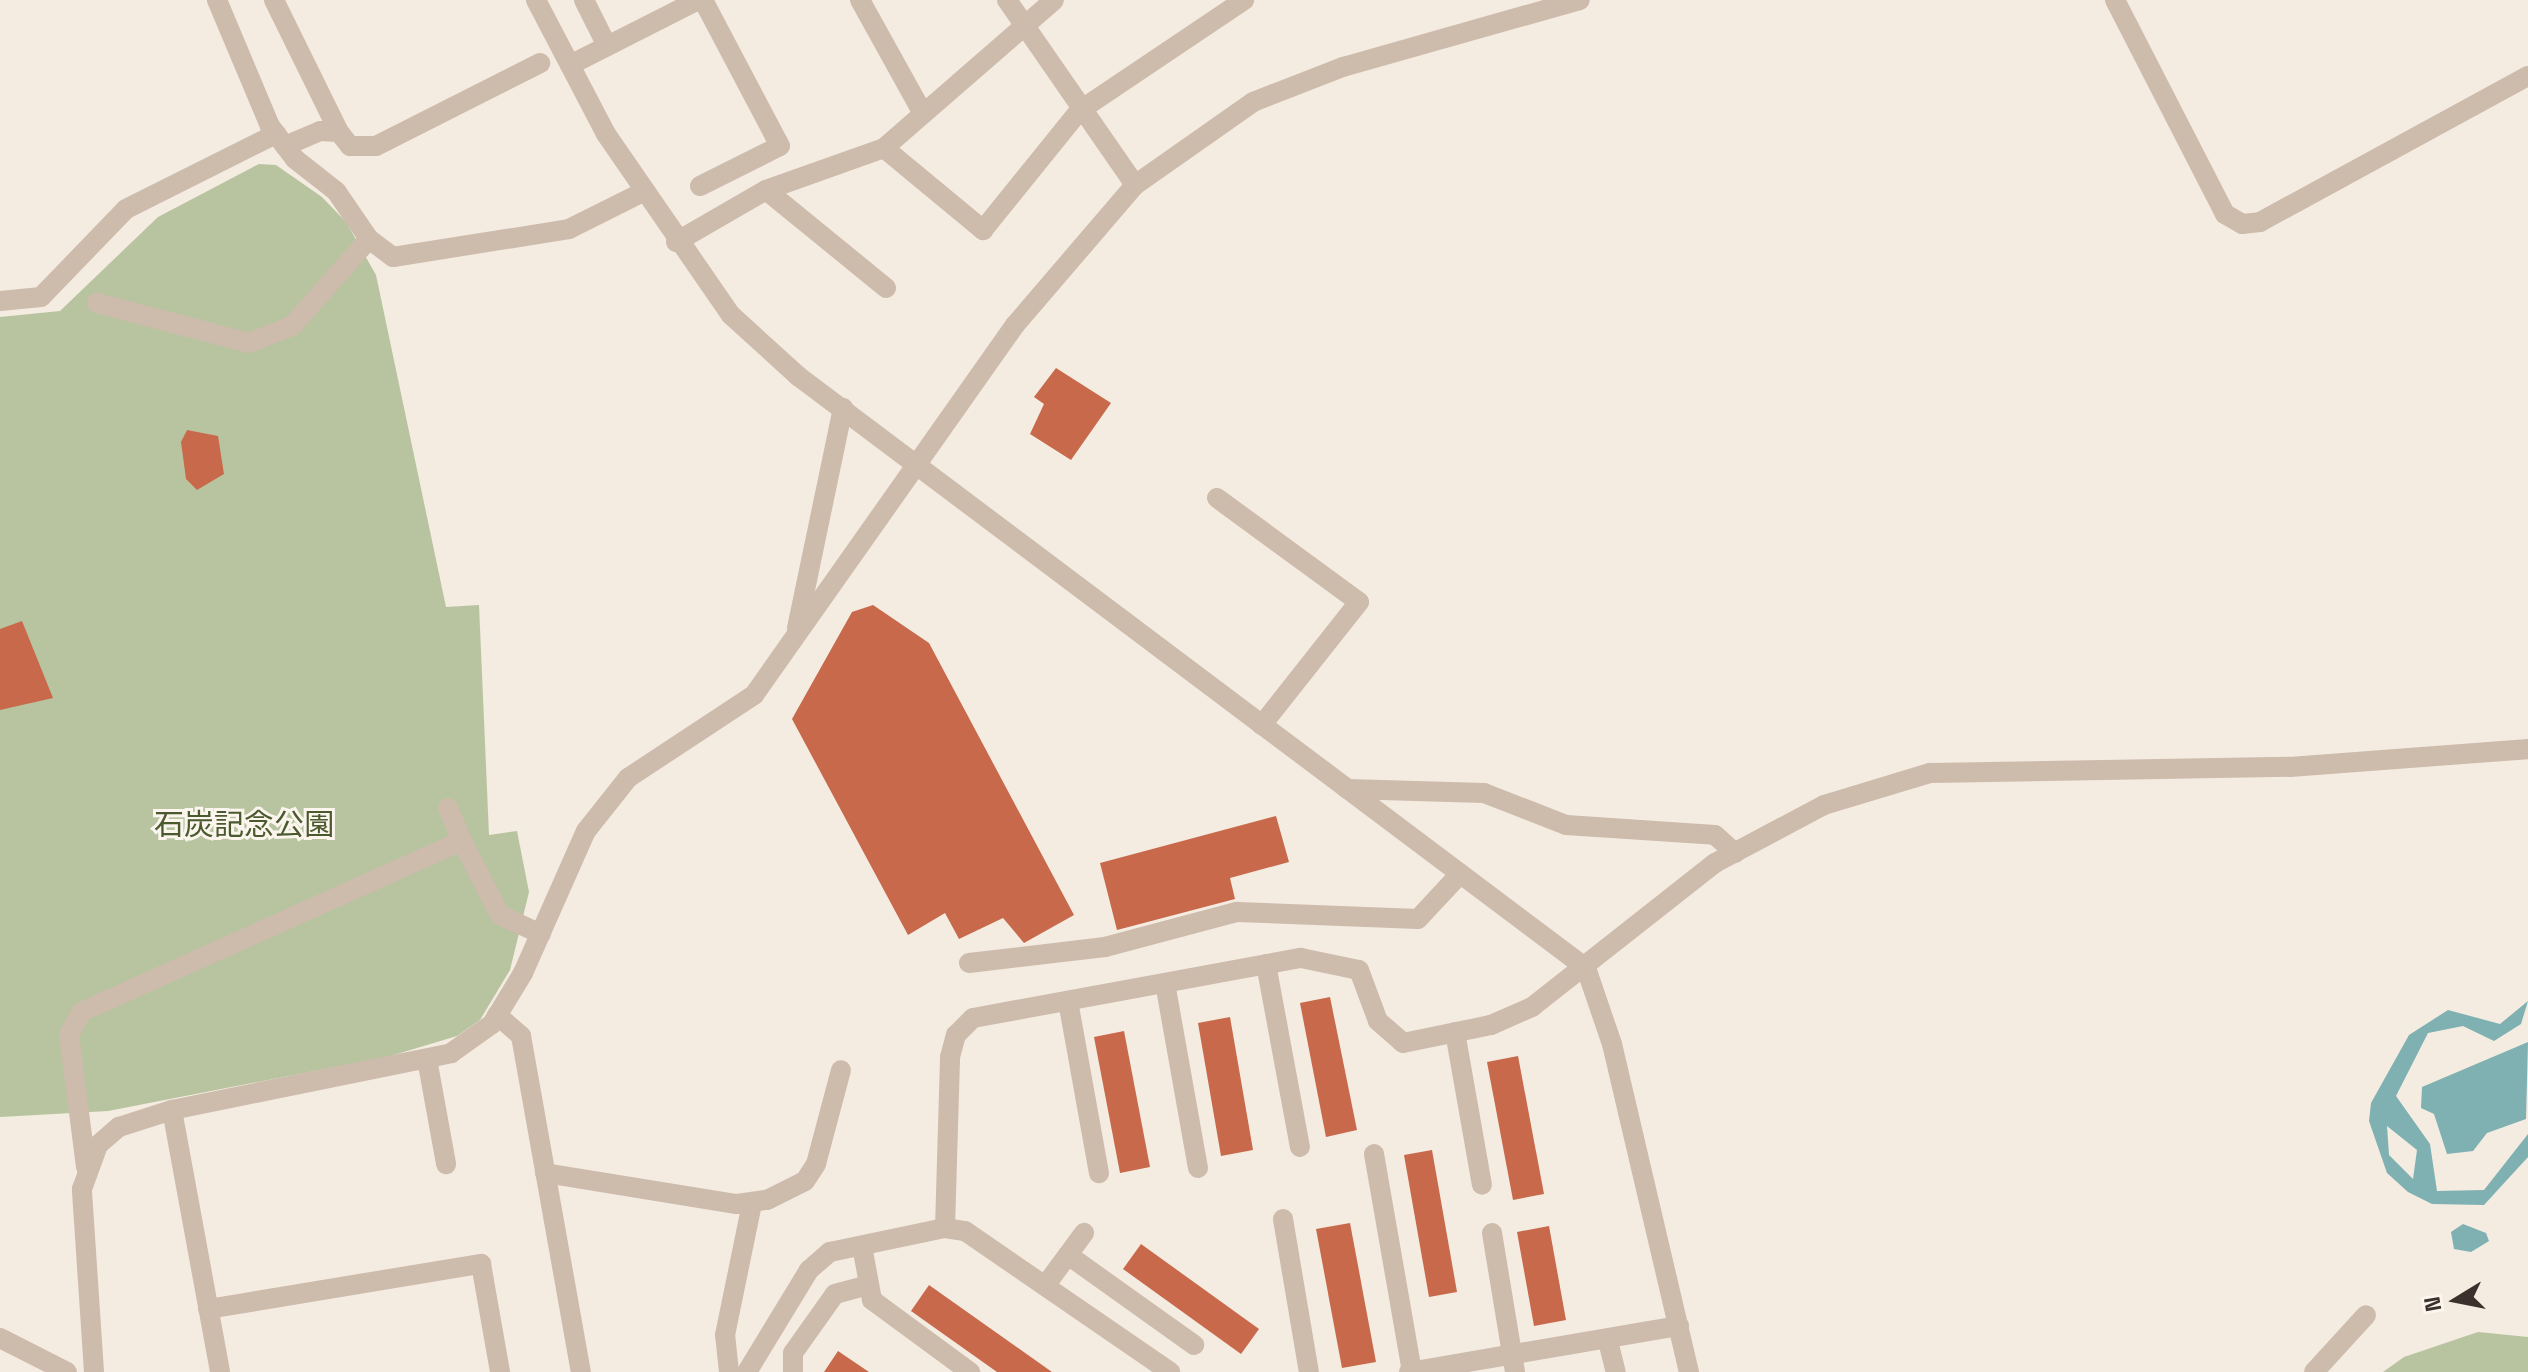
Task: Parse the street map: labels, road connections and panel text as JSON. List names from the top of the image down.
{
  "parks": ["石炭記念公園"],
  "north": "left"
}
